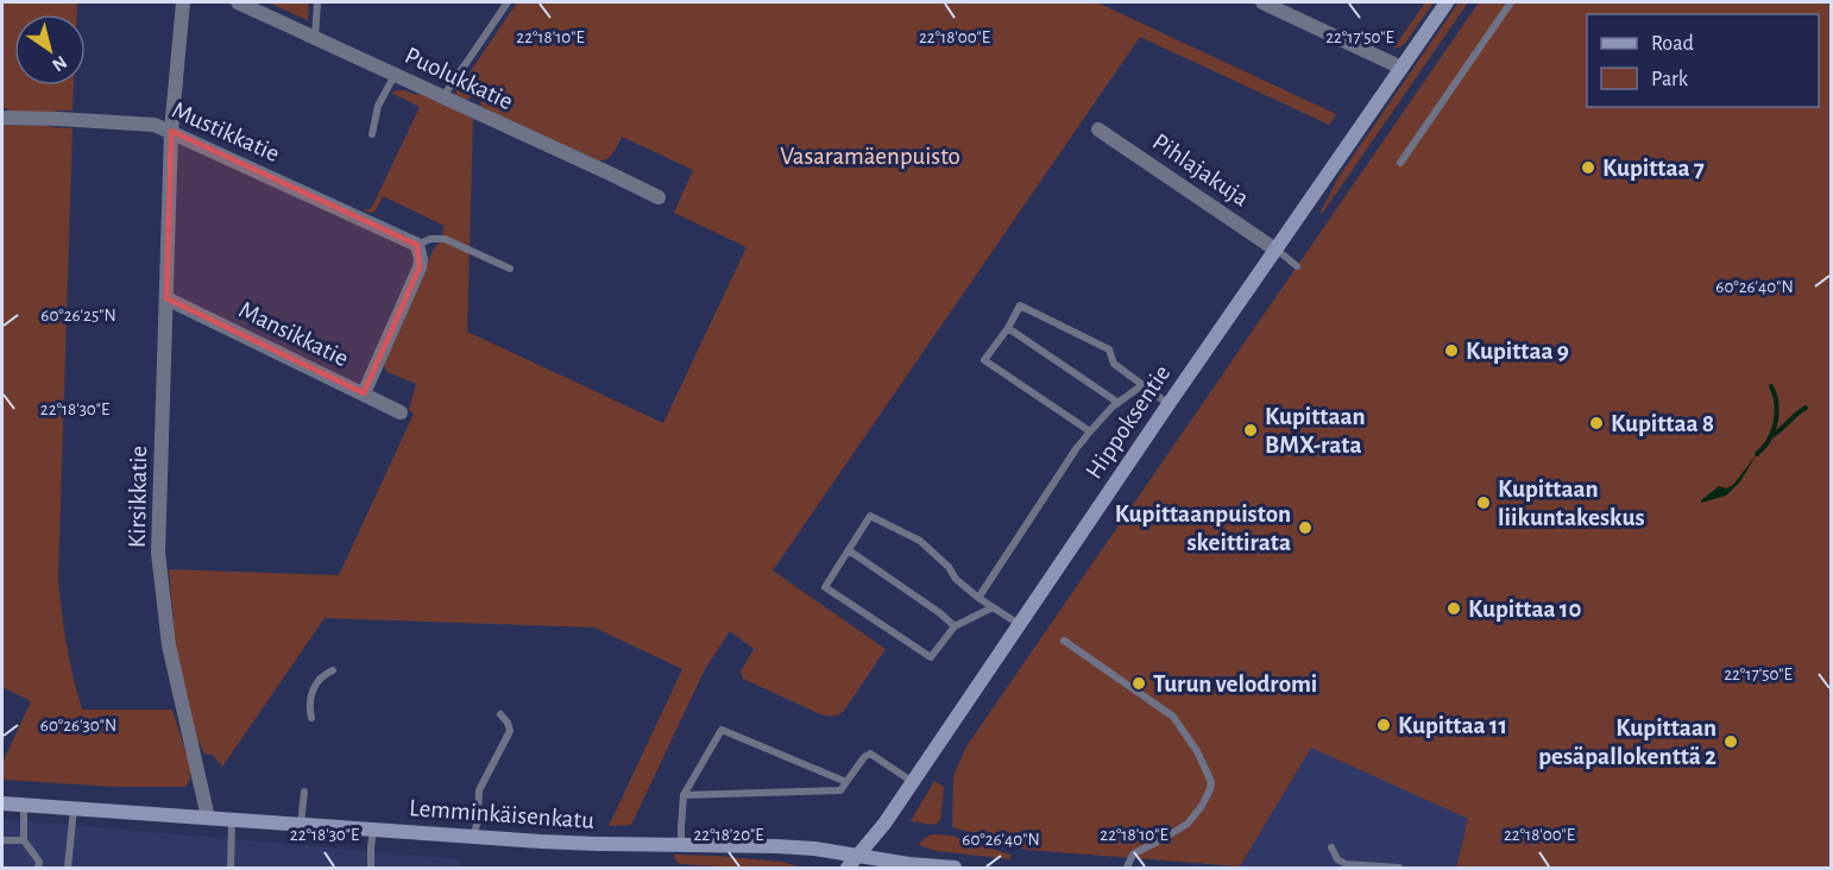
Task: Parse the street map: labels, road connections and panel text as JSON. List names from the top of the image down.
{
  "streets": {
    "street": [
      "Puolukkatie",
      "Mustikkatie",
      "Pihlajakuja",
      "Mansikkatie",
      "Hippoksentie",
      "Kirsikkatie",
      "Lemminkäisenkatu"
    ]
  },
  "crossings": [
    ["Mustikkatie", "Kirsikkatie"],
    ["Pihlajakuja", "Hippoksentie"],
    ["Mansikkatie", "Kirsikkatie"],
    ["Hippoksentie", "Lemminkäisenkatu"],
    ["Kirsikkatie", "Lemminkäisenkatu"]
  ],
  "parks": ["Vasaramäenpuisto"],
  "places": [
    "Kupittaa 7",
    "Kupittaa 9",
    "Kupittaa 8",
    "Kupittaan BMX-rata",
    "Kupittaan liikuntakeskus",
    "Kupittaanpuiston skeittirata",
    "Kupittaa 10",
    "Turun velodromi",
    "Kupittaa 11",
    "Kupittaan pesäpallokenttä 2"
  ],
  "legend": ["Road", "Park"],
  "north": "bottom right",
  "coordinates": [
    "22°18'10\"E",
    "22°18'00\"E",
    "22°17'50\"E",
    "60°26'40\"N",
    "60°26'25\"N",
    "22°18'30\"E",
    "60°26'30\"N",
    "22°18'20\"E"
  ]
}
